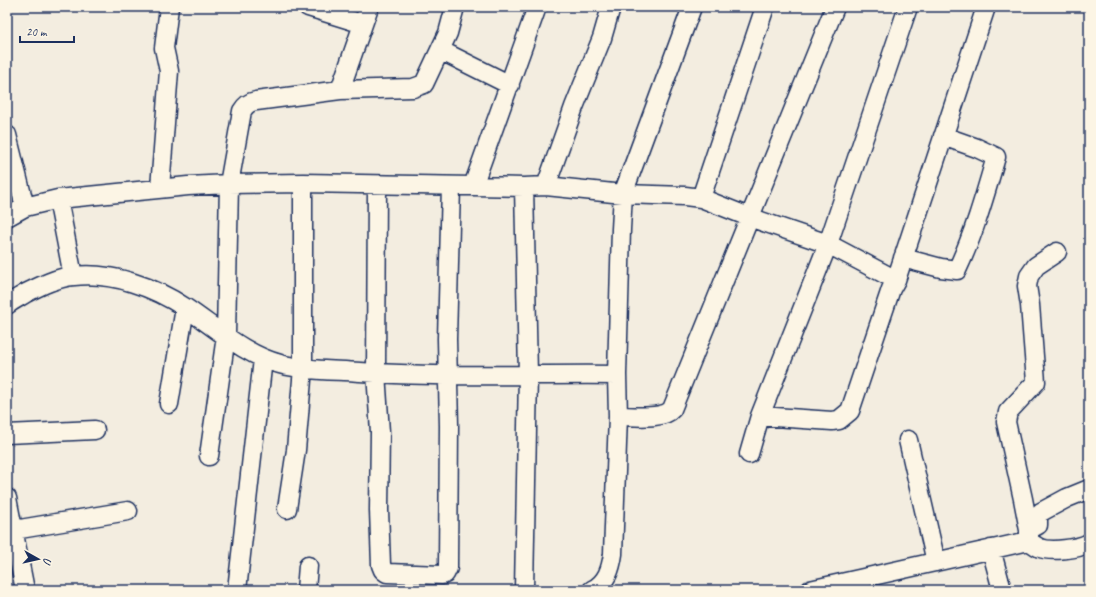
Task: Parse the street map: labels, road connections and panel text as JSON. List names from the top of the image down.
{
  "scale_bar": "20 m",
  "north": "right"
}
